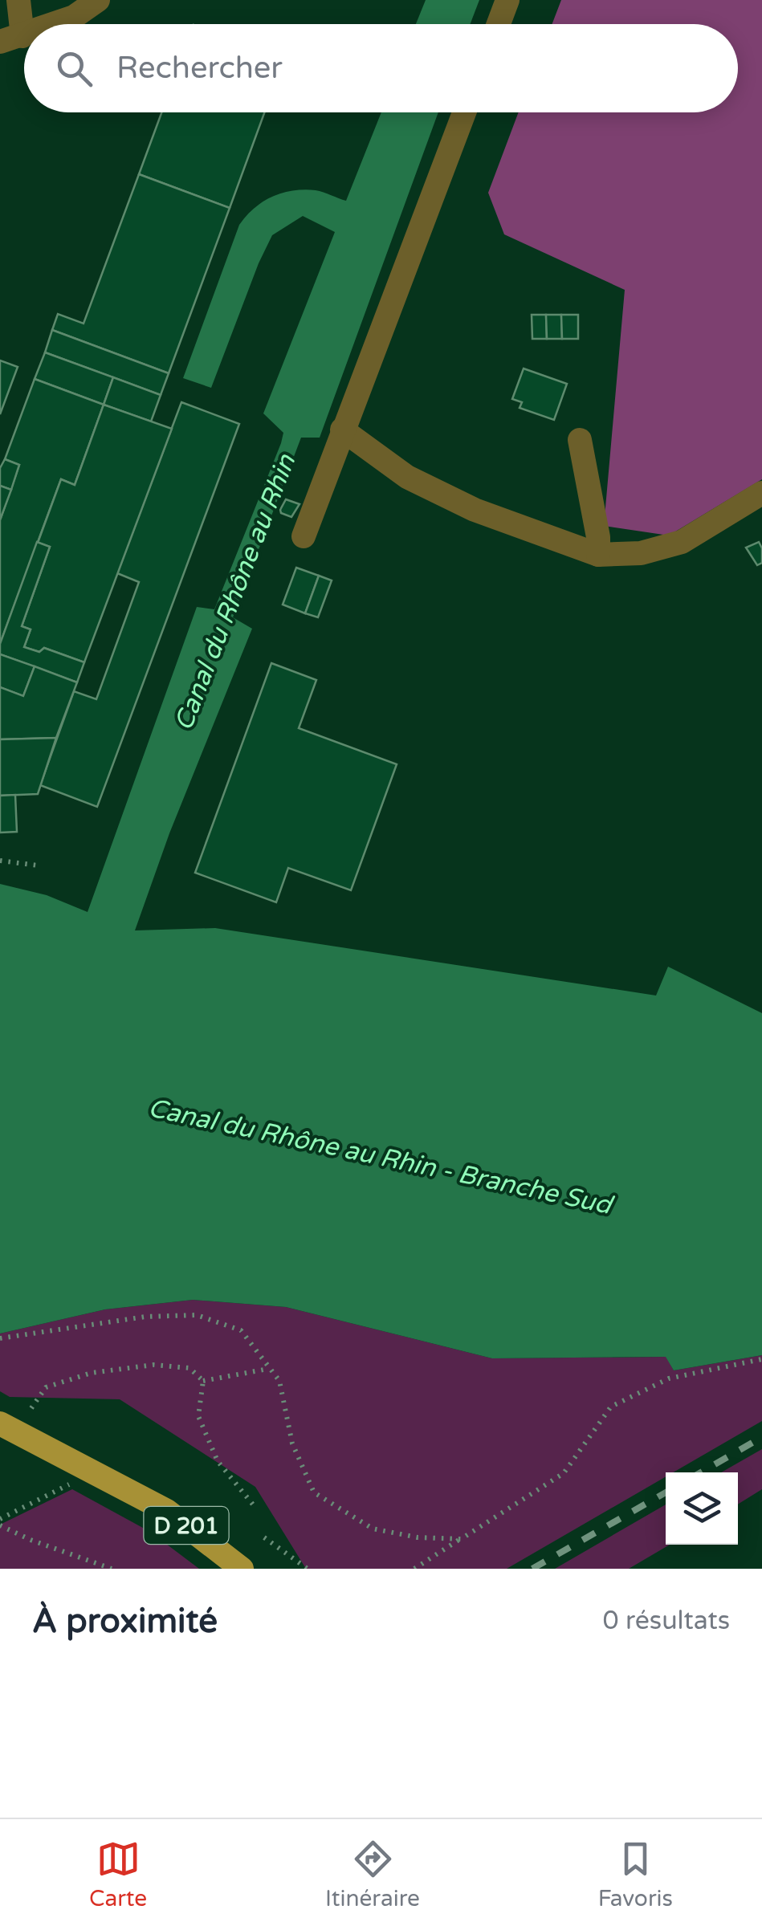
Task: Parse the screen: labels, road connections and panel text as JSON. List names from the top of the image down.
{
  "streets": {
    "main road": ["D 201"]
  },
  "water": ["Canal du Rhône au Rhin", "Canal du Rhône au Rhin - Branche Sud"],
  "page": {
    "search": "Rechercher",
    "heading": ["À proximité", "0 résultats"],
    "nav": ["Carte", "Itinéraire", "Favoris"]
  }
}
